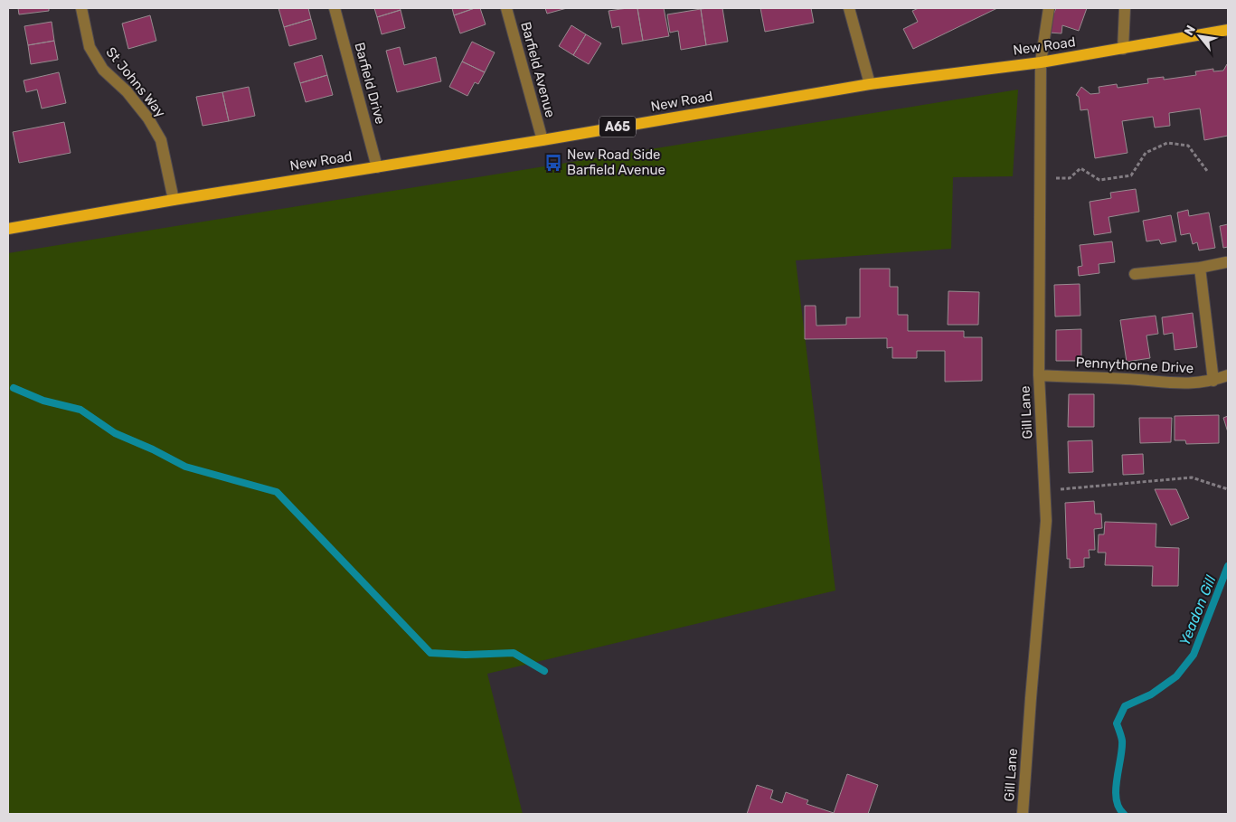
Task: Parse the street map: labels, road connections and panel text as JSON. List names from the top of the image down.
{
  "streets": {
    "main road": ["New Road", "A65"],
    "street": [
      "Barfield Avenue",
      "St Johns Way",
      "Barfield Drive",
      "Pennythorne Drive",
      "Gill Lane"
    ]
  },
  "crossings": [
    ["New Road", "Barfield Avenue"],
    ["New Road", "St Johns Way"],
    ["New Road", "Barfield Drive"],
    ["New Road", "Gill Lane"],
    ["Pennythorne Drive", "Gill Lane"]
  ],
  "water": ["Yeadon Gill"],
  "places": {
    "bus stop": ["New Road Side Barfield Avenue"]
  },
  "north": "top left"
}
